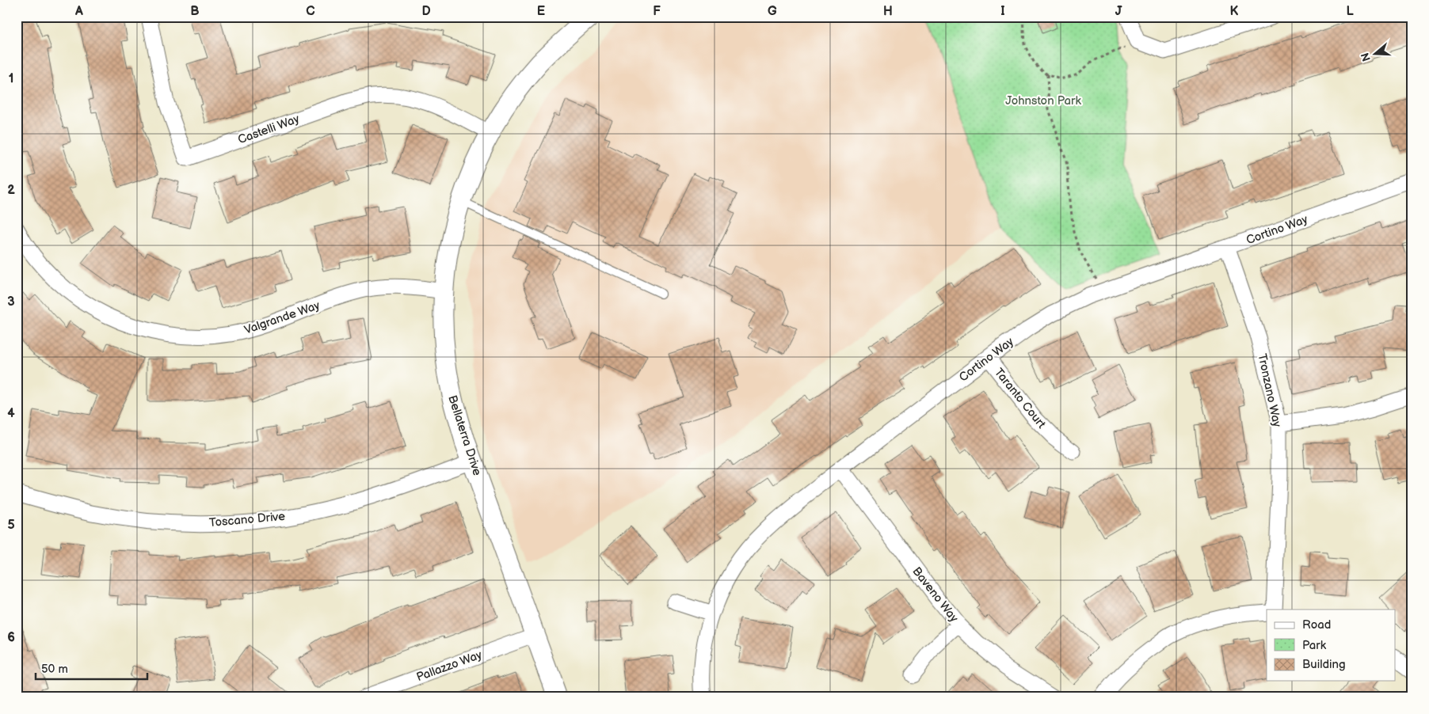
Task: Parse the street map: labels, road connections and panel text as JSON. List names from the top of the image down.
{
  "streets": {
    "street": [
      "Castelli Way",
      "Cortino Way",
      "Valgrande Way",
      "Tronzano Way",
      "Taranto Court",
      "Bellaterra Drive",
      "Toscano Drive",
      "Baveno Way",
      "Pallazzo Way"
    ]
  },
  "crossings": [
    ["Castelli Way", "Bellaterra Drive"],
    ["Cortino Way", "Tronzano Way"],
    ["Cortino Way", "Taranto Court"],
    ["Cortino Way", "Baveno Way"],
    ["Valgrande Way", "Bellaterra Drive"],
    ["Bellaterra Drive", "Toscano Drive"],
    ["Bellaterra Drive", "Pallazzo Way"]
  ],
  "parks": ["Johnston Park"],
  "legend": ["Road", "Park", "Building"],
  "scale_bar": "50 m",
  "north": "left",
  "grid": {
    "columns": [
      "A",
      "B",
      "C",
      "D",
      "E",
      "F",
      "G",
      "H",
      "I",
      "J",
      "K",
      "L"
    ],
    "rows": [
      "1",
      "2",
      "3",
      "4",
      "5",
      "6"
    ]
  }
}
